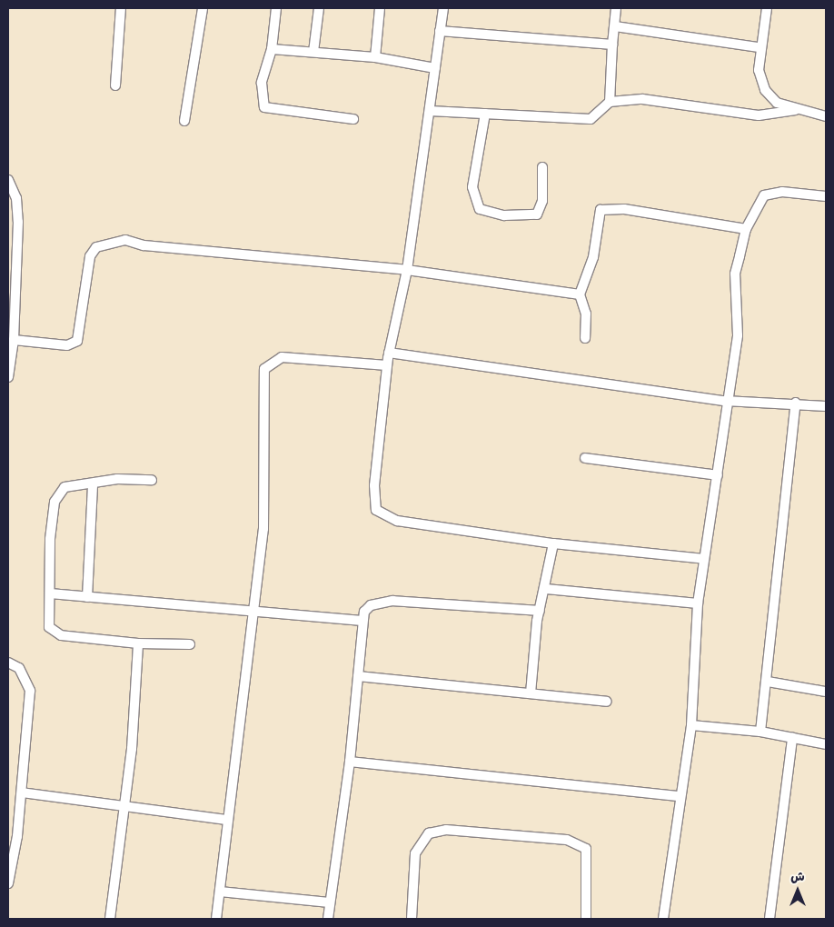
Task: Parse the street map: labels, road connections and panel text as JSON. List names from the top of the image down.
{
  "north": "top"
}
